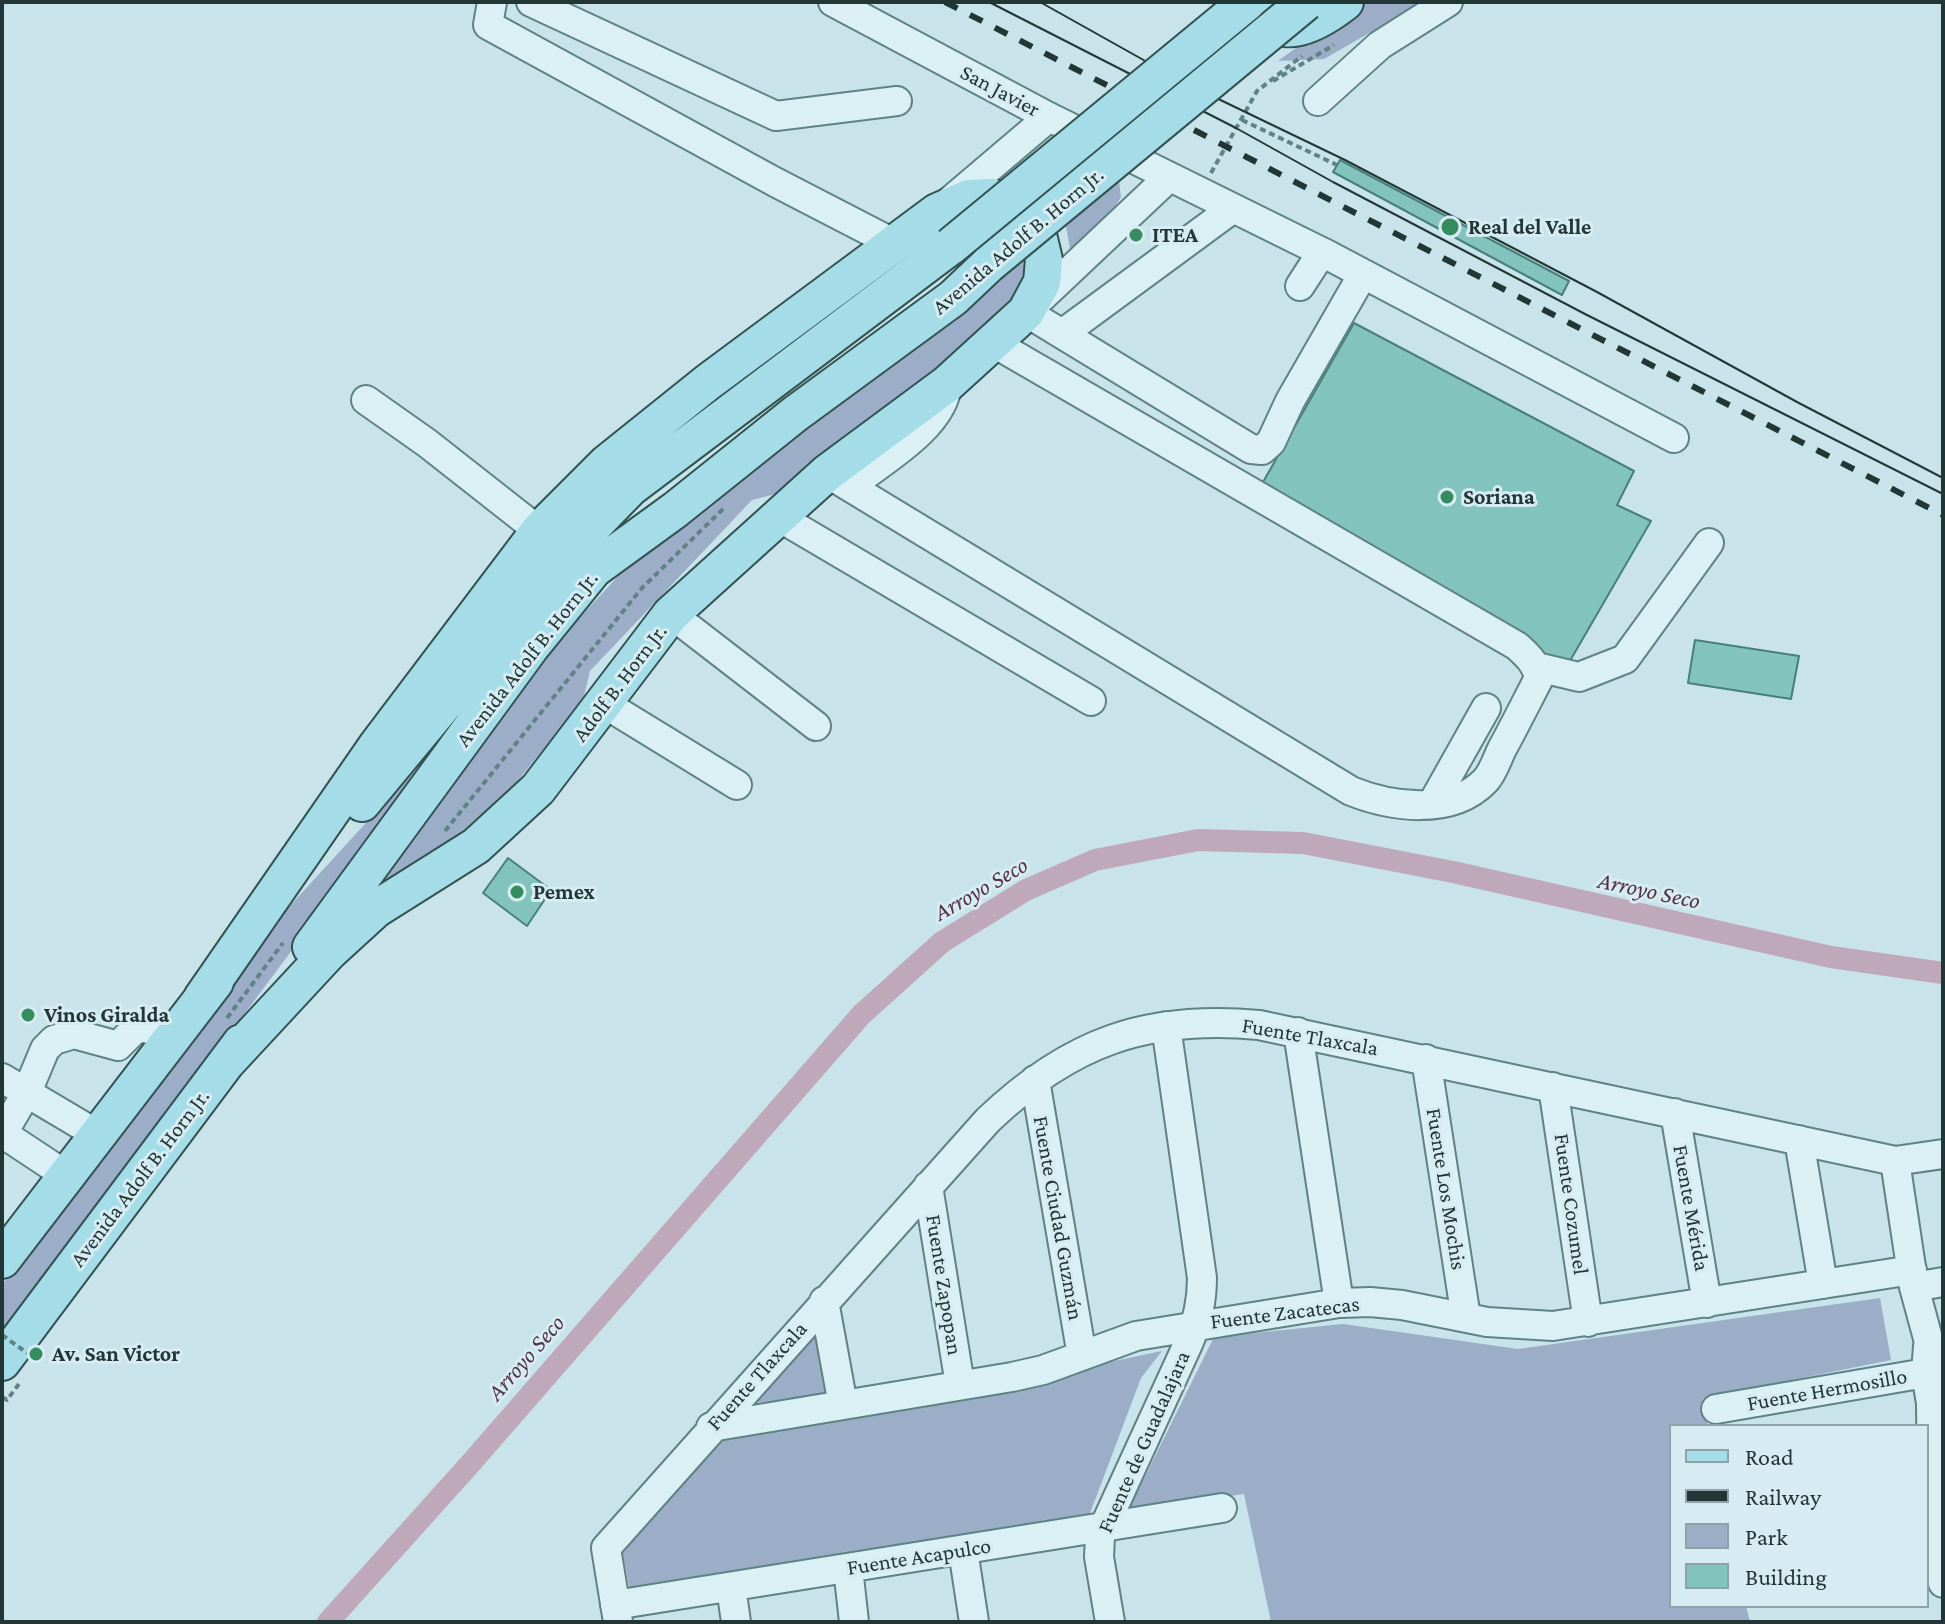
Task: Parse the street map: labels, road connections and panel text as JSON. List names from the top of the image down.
{
  "streets": {
    "main road": ["Avenida Adolf B. Horn Jr.", "Adolf B. Horn Jr."],
    "street": [
      "San Javier",
      "Fuente Tlaxcala",
      "Fuente Los Mochis",
      "Fuente Cozumel",
      "Fuente Mérida",
      "Fuente Ciudad Guzmán",
      "Fuente Zapopan",
      "Fuente Zacatecas",
      "Fuente Hermosillo",
      "Fuente de Guadalajara",
      "Fuente Acapulco"
    ]
  },
  "crossings": [
    ["San Javier", "Adolf B. Horn Jr."],
    ["Avenida Adolf B. Horn Jr.", "Adolf B. Horn Jr."],
    ["Fuente Tlaxcala", "Fuente Los Mochis"],
    ["Fuente Tlaxcala", "Fuente Cozumel"],
    ["Fuente Tlaxcala", "Fuente Mérida"],
    ["Fuente Tlaxcala", "Fuente Ciudad Guzmán"],
    ["Fuente Tlaxcala", "Fuente Zapopan"],
    ["Fuente Tlaxcala", "Fuente Zacatecas"],
    ["Fuente Tlaxcala", "Fuente de Guadalajara"],
    ["Fuente Tlaxcala", "Fuente Acapulco"],
    ["Fuente Los Mochis", "Fuente Zacatecas"],
    ["Fuente Cozumel", "Fuente Zacatecas"],
    ["Fuente Mérida", "Fuente Zacatecas"],
    ["Fuente Ciudad Guzmán", "Fuente Zacatecas"],
    ["Fuente Zapopan", "Fuente Zacatecas"],
    ["Fuente Zacatecas", "Fuente de Guadalajara"],
    ["Fuente de Guadalajara", "Fuente Acapulco"]
  ],
  "water": ["Arroyo Seco"],
  "places": [
    "Real del Valle",
    "ITEA",
    "Soriana",
    "Pemex",
    "Vinos Giralda",
    "Av. San Victor"
  ],
  "legend": [
    "Road",
    "Railway",
    "Park",
    "Building"
  ]
}
